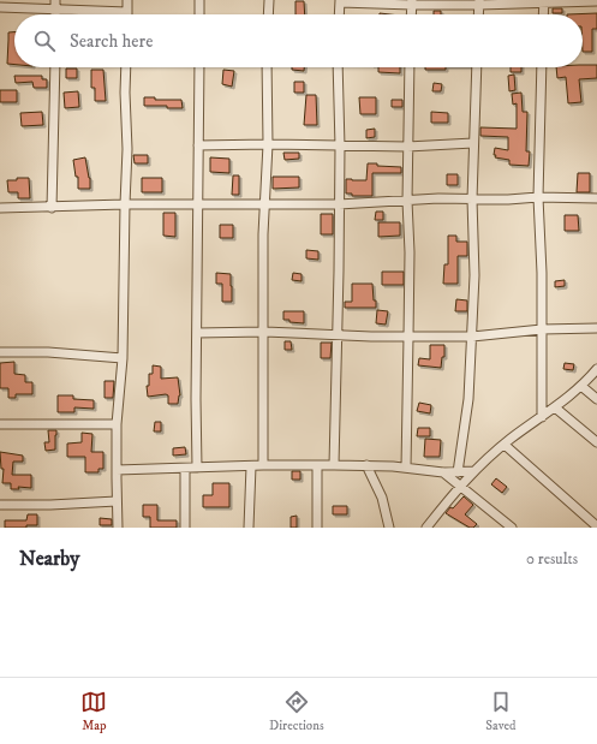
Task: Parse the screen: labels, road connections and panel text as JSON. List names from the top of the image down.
{
  "page": {
    "search": "Search here",
    "heading": ["Nearby", "0 results"],
    "nav": ["Map", "Directions", "Saved"]
  }
}
